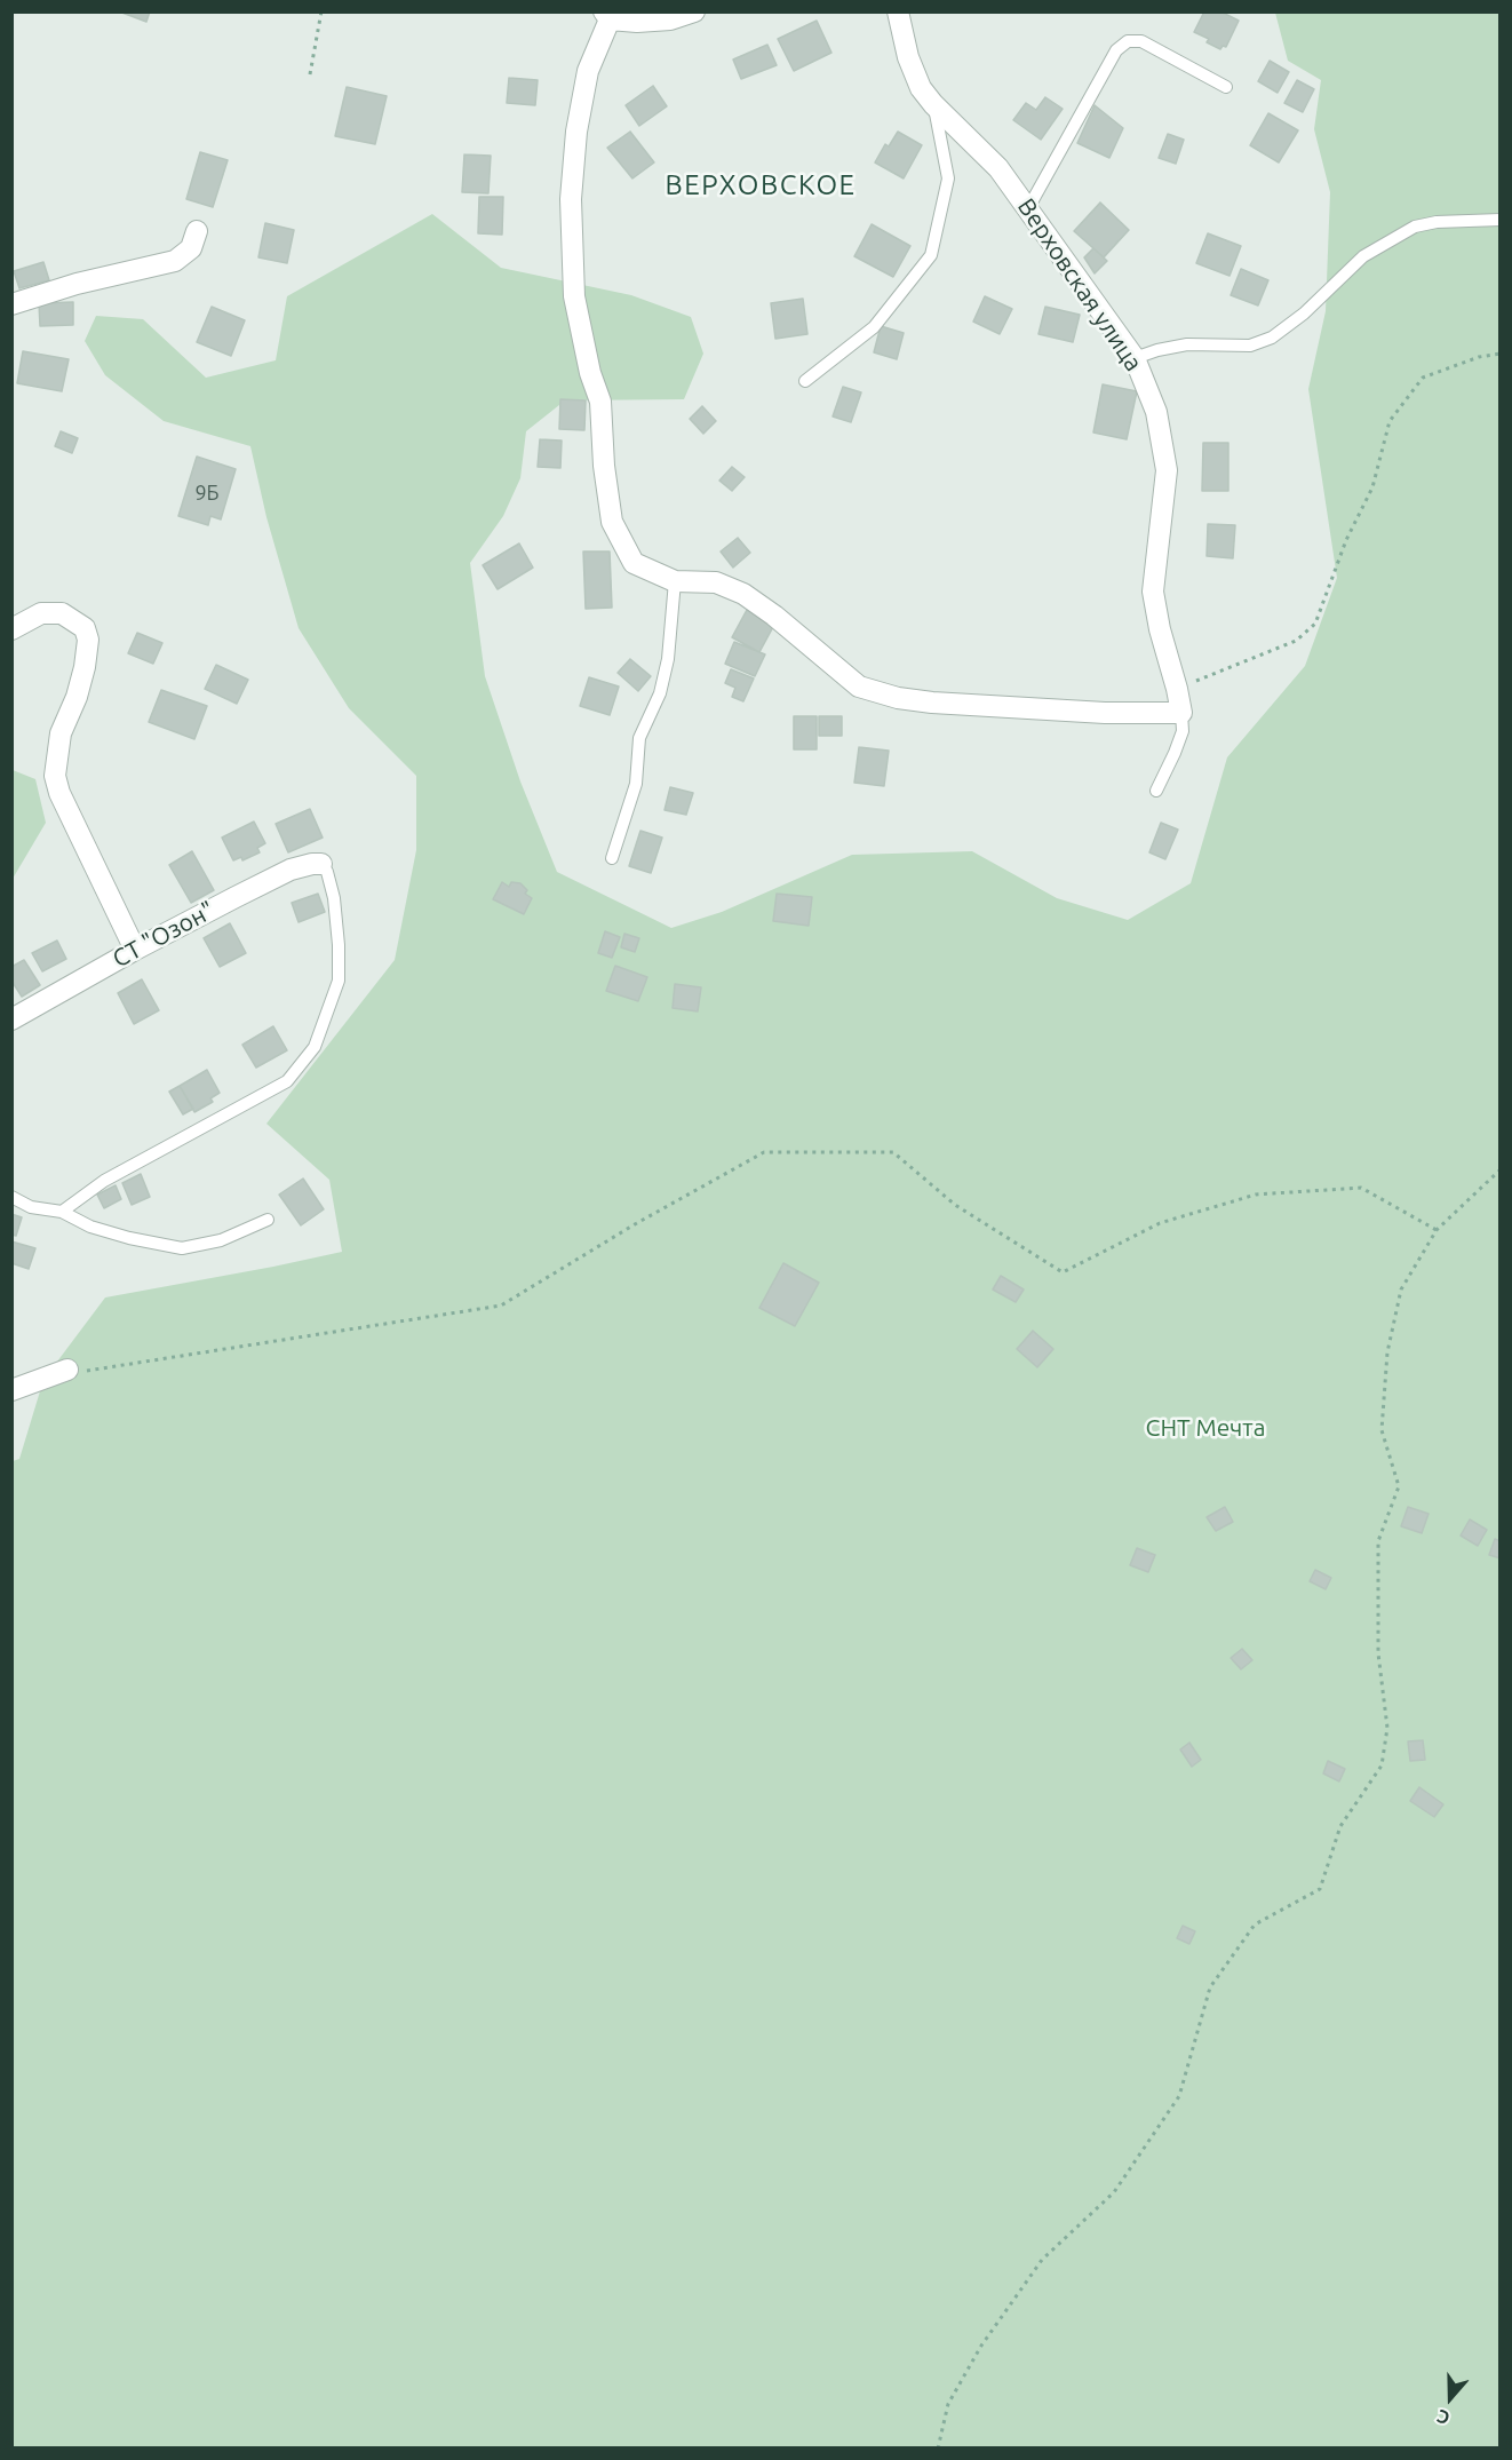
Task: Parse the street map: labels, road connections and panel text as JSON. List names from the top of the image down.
{
  "streets": {
    "street": ["Верховская улица", "СТ \"Озон\""]
  },
  "districts": ["ВЕРХОВСКОЕ"],
  "parks": ["СНТ Мечта"],
  "house_numbers": ["9Б"],
  "north": "bottom"
}
